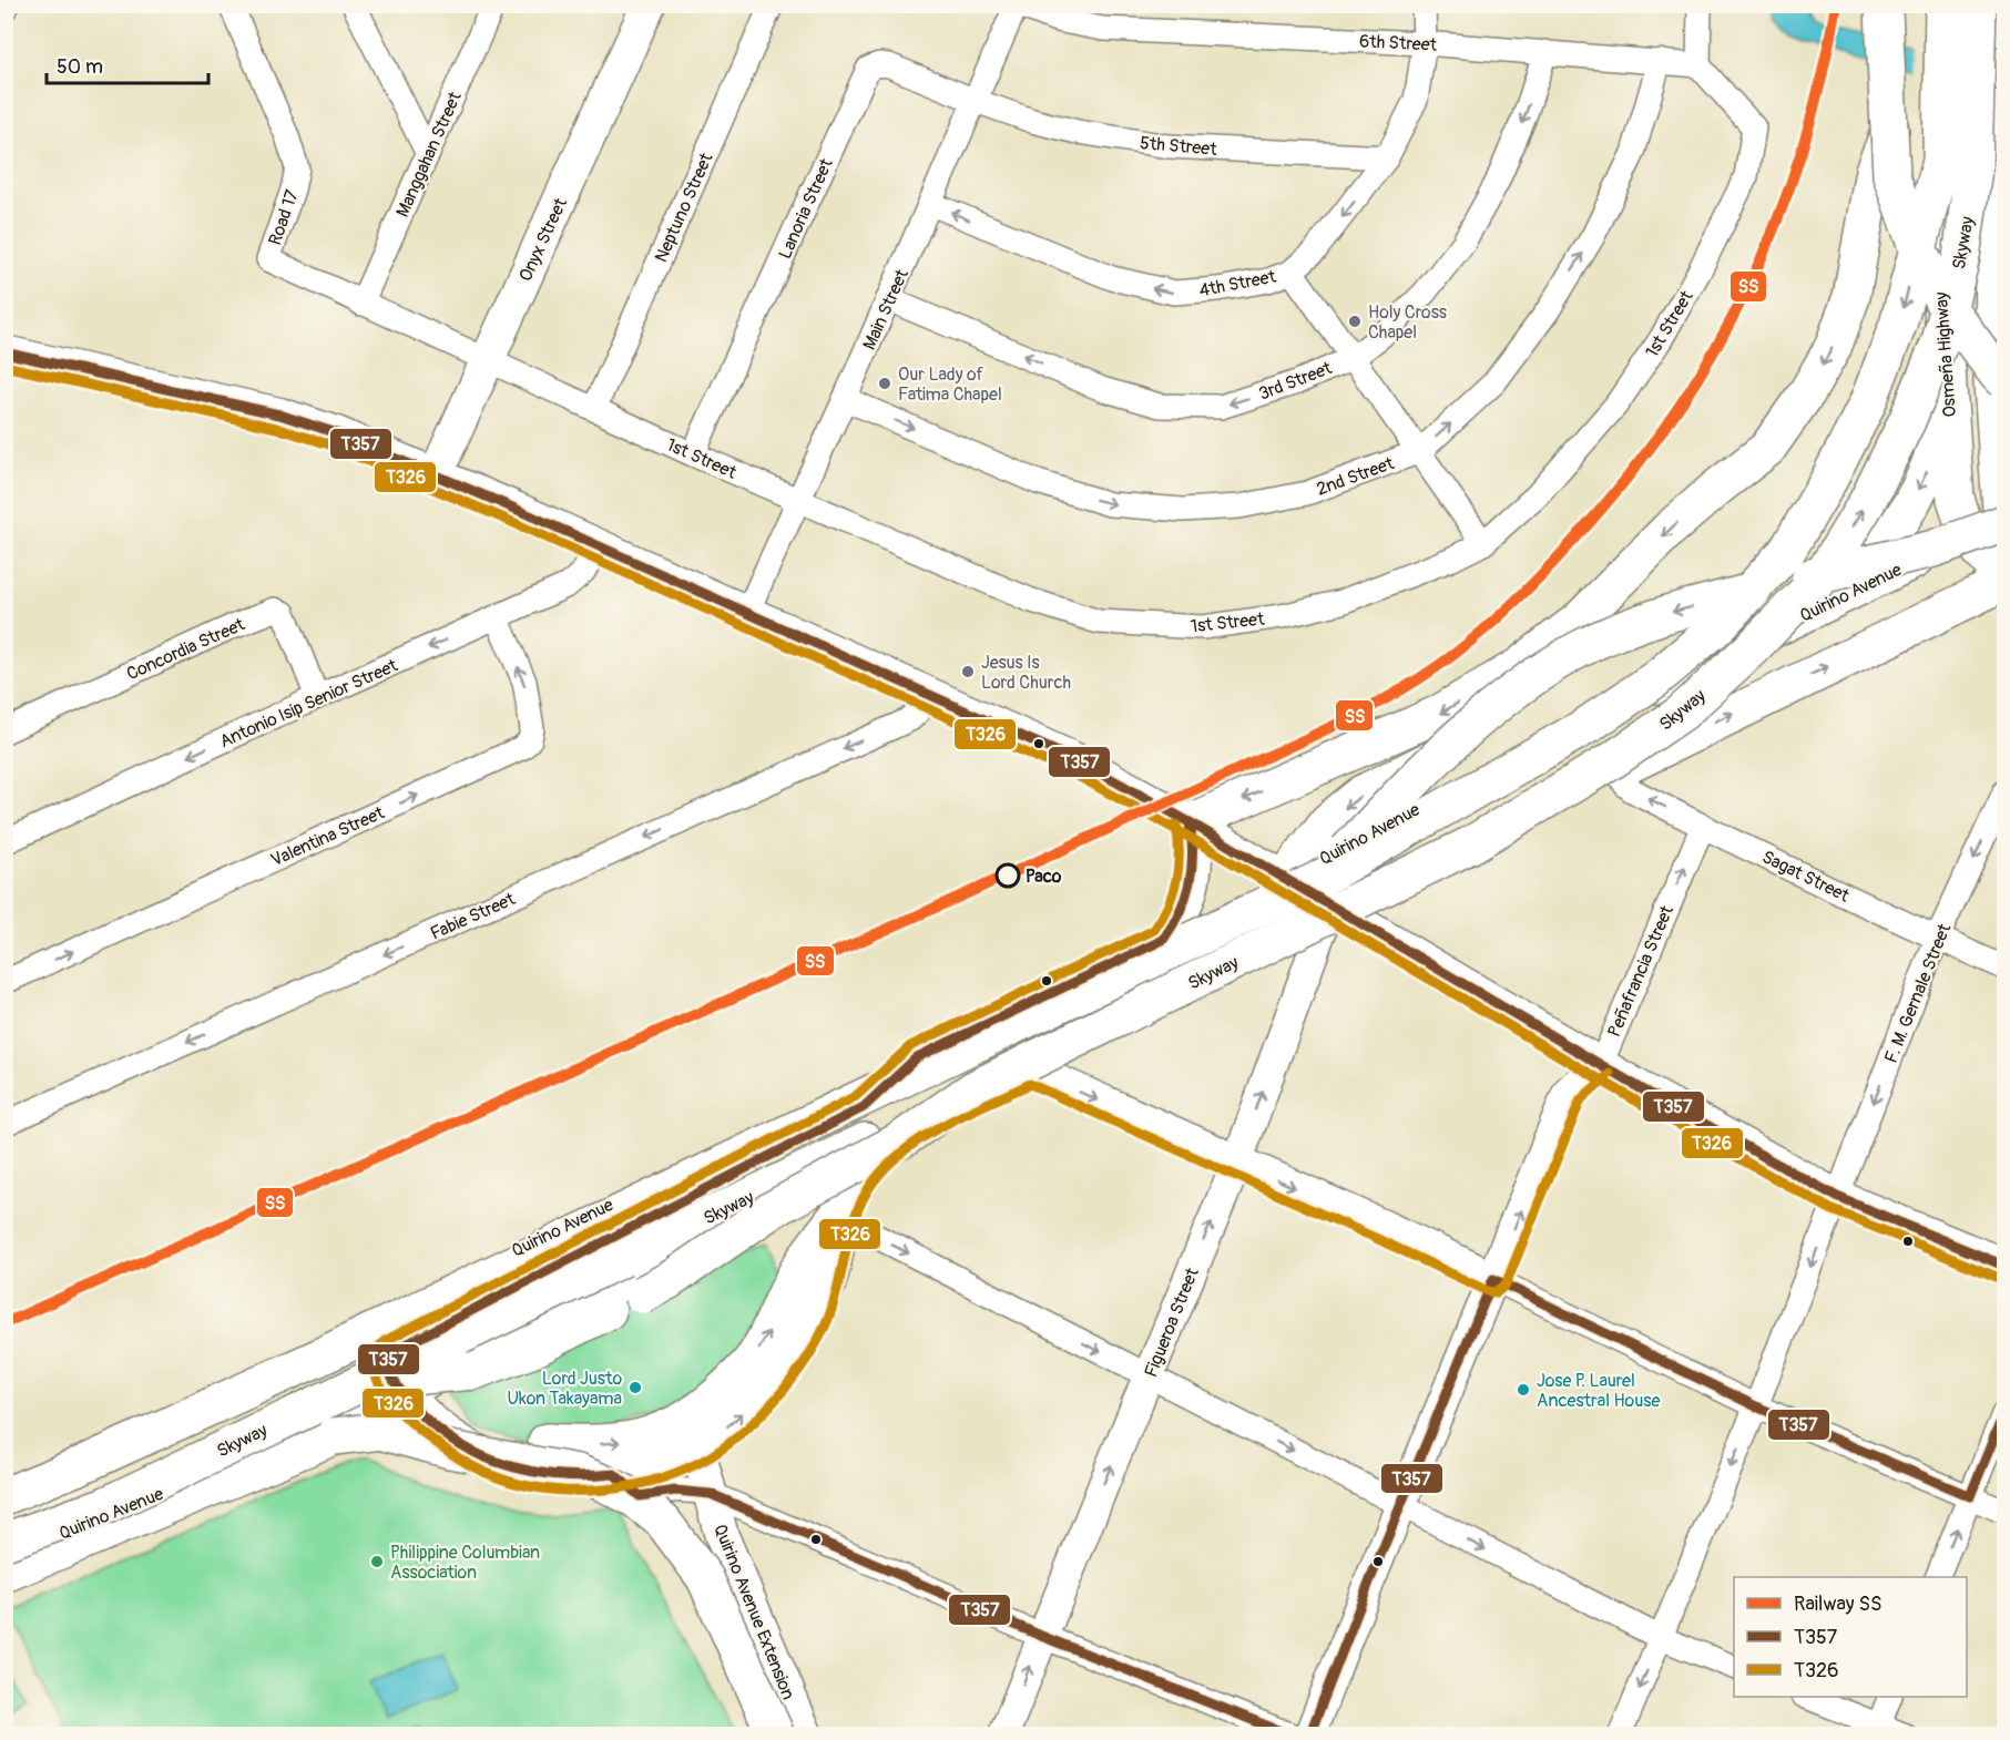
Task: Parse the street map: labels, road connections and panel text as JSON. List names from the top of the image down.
{
  "streets": {
    "main road": [
      "Onyx Street",
      "Skyway",
      "Osmeña Highway",
      "Quirino Avenue",
      "Peñafrancia Street",
      "Quirino Avenue Extension"
    ],
    "street": [
      "6th Street",
      "5th Street",
      "Manggahan Street",
      "Neptuno Street",
      "Lanoria Street",
      "Road 17",
      "4th Street",
      "Main Street",
      "1st Street",
      "3rd Street",
      "2nd Street",
      "Concordia Street",
      "Antonio Isip Senior Street",
      "Valentina Street",
      "Sagat Street",
      "Fabie Street",
      "F. M. Gernale Street",
      "Figueroa Street"
    ]
  },
  "crossings": [
    ["6th Street", "4th Street"],
    ["6th Street", "Main Street"],
    ["6th Street", "1st Street"],
    ["6th Street", "3rd Street"],
    ["6th Street", "2nd Street"],
    ["5th Street", "Lanoria Street"],
    ["5th Street", "4th Street"],
    ["5th Street", "Main Street"],
    ["Manggahan Street", "Road 17"],
    ["Neptuno Street", "1st Street"],
    ["Lanoria Street", "Main Street"],
    ["Lanoria Street", "1st Street"],
    ["Road 17", "Onyx Street"],
    ["Road 17", "1st Street"],
    ["Onyx Street", "1st Street"],
    ["Skyway", "Quirino Avenue"],
    ["Skyway", "Figueroa Street"],
    ["4th Street", "Main Street"],
    ["Main Street", "1st Street"],
    ["Main Street", "3rd Street"],
    ["Main Street", "2nd Street"],
    ["Osmeña Highway", "Quirino Avenue"],
    ["Quirino Avenue", "Sagat Street"],
    ["Quirino Avenue", "Figueroa Street"],
    ["Quirino Avenue", "Quirino Avenue Extension"],
    ["Concordia Street", "Antonio Isip Senior Street"],
    ["Antonio Isip Senior Street", "Valentina Street"],
    ["Sagat Street", "Peñafrancia Street"],
    ["Sagat Street", "F. M. Gernale Street"]
  ],
  "one_way": [
    "4th Street",
    "3rd Street",
    "2nd Street",
    "Antonio Isip Senior Street",
    "Valentina Street",
    "Fabie Street",
    "Peñafrancia Street",
    "F. M. Gernale Street",
    "Figueroa Street"
  ],
  "places": [
    "Holy Cross Chapel",
    "Our Lady of Fatima Chapel",
    "Jesus Is Lord Church",
    "Paco",
    "Lord Justo Ukon Takayama",
    "Jose P. Laurel Ancestral House",
    "Philippine Columbian Association"
  ],
  "lines": ["rail line SS", "transit line T357", "transit line T326"],
  "legend": ["Railway SS", "T357", "T326"],
  "scale_bar": "50 m"
}
